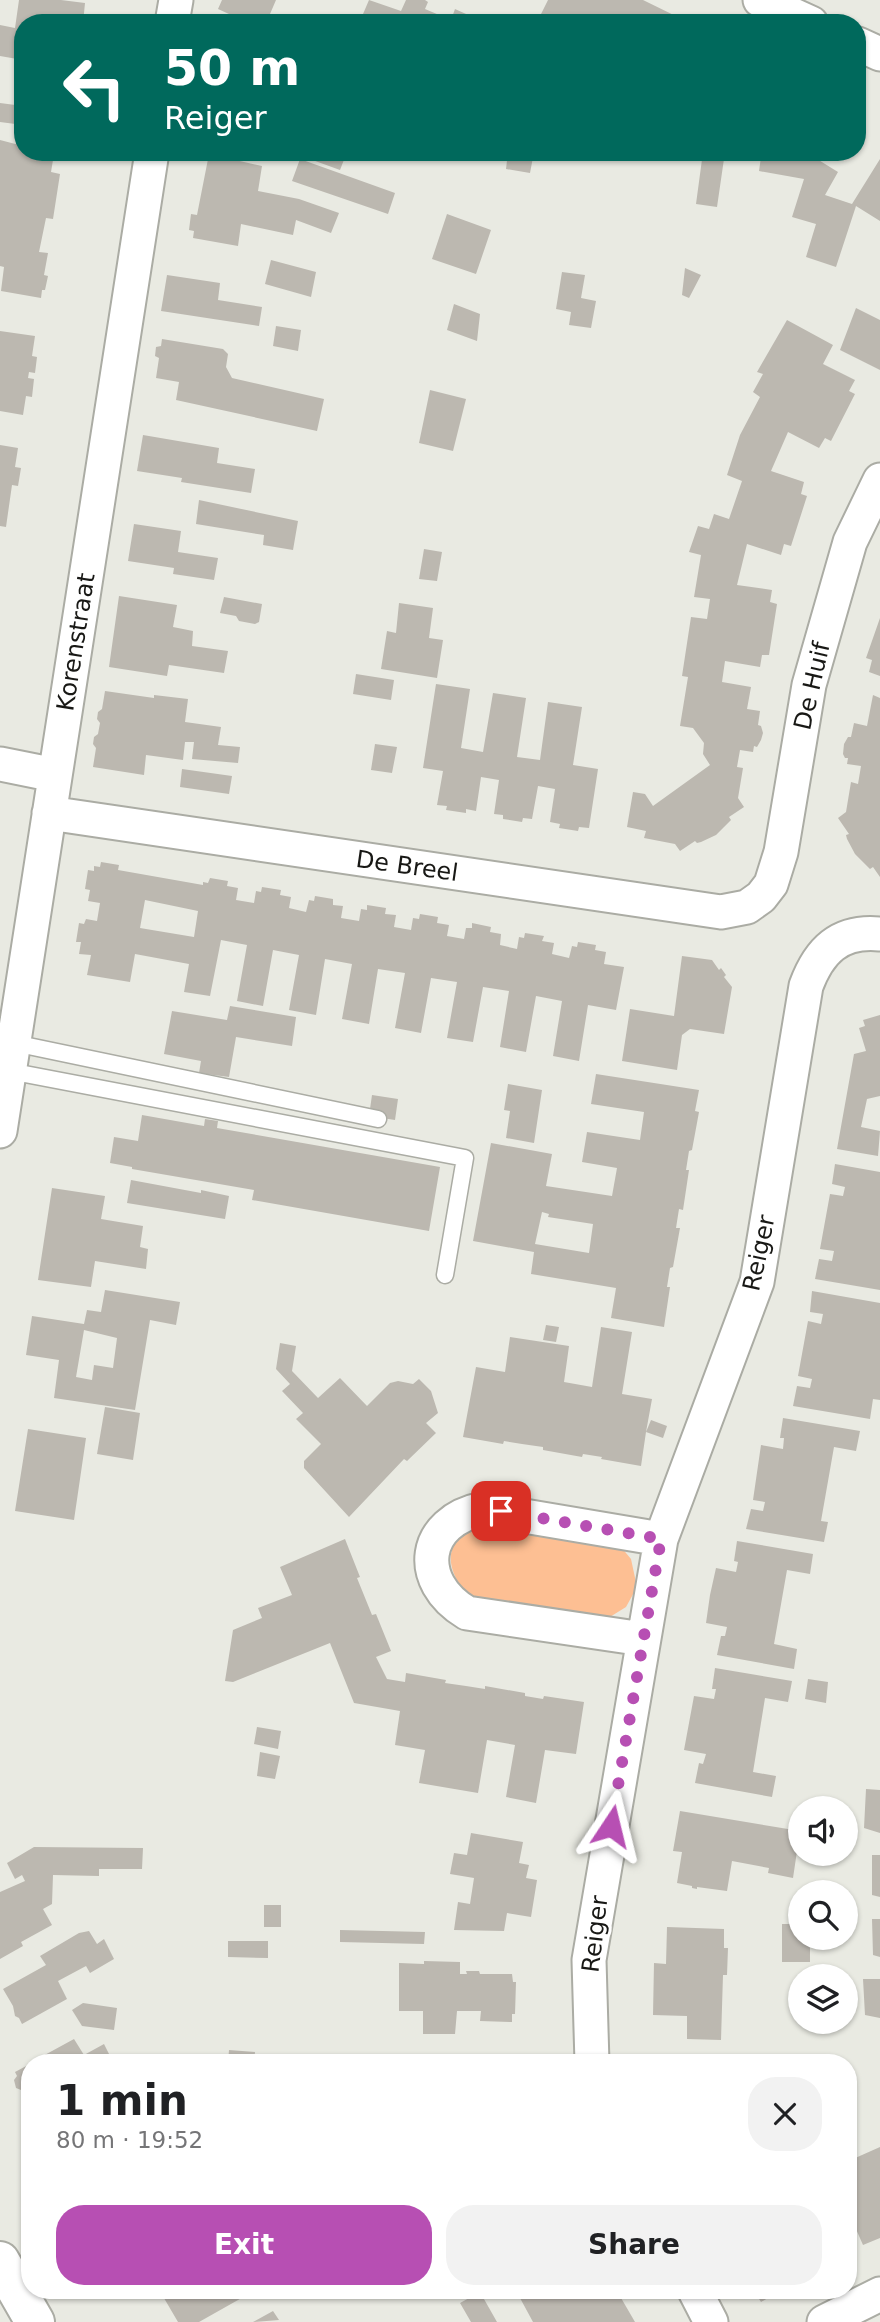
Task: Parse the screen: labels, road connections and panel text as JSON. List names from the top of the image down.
{
  "streets": {
    "street": [
      "Korenstraat",
      "De Huif",
      "De Breel",
      "Reiger"
    ]
  },
  "crossings": [
    ["Korenstraat", "De Breel"],
    ["De Huif", "De Breel"]
  ],
  "page": {
    "turn": ["50 m", "Reiger"],
    "heading": ["1 min", "80 m · 19:52"],
    "buttons": ["Exit", "Share"]
  }
}
